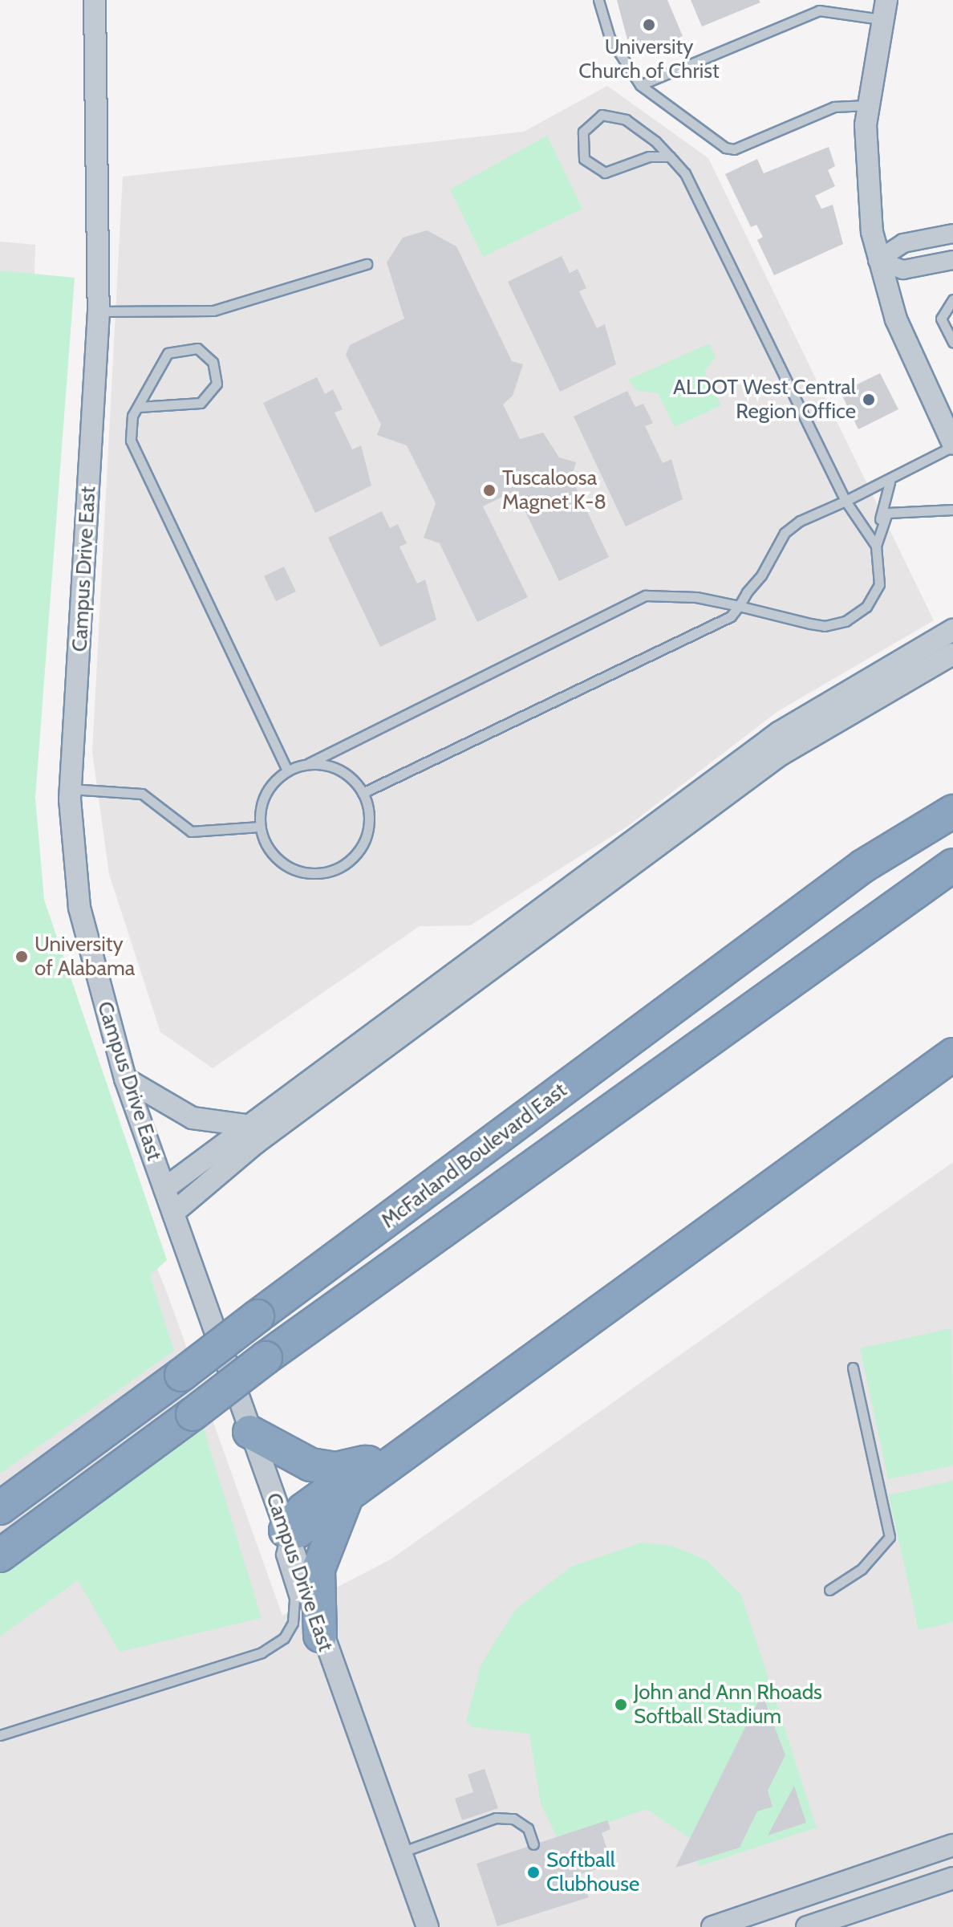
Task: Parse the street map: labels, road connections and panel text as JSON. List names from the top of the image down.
{
  "streets": {
    "highway": ["McFarland Boulevard East"],
    "street": ["Campus Drive East"]
  },
  "places": [
    "University Church of Christ",
    "ALDOT West Central Region Office",
    "Tuscaloosa Magnet K-8",
    "University of Alabama",
    "John and Ann Rhoads Softball Stadium",
    "Softball Clubhouse"
  ]
}
